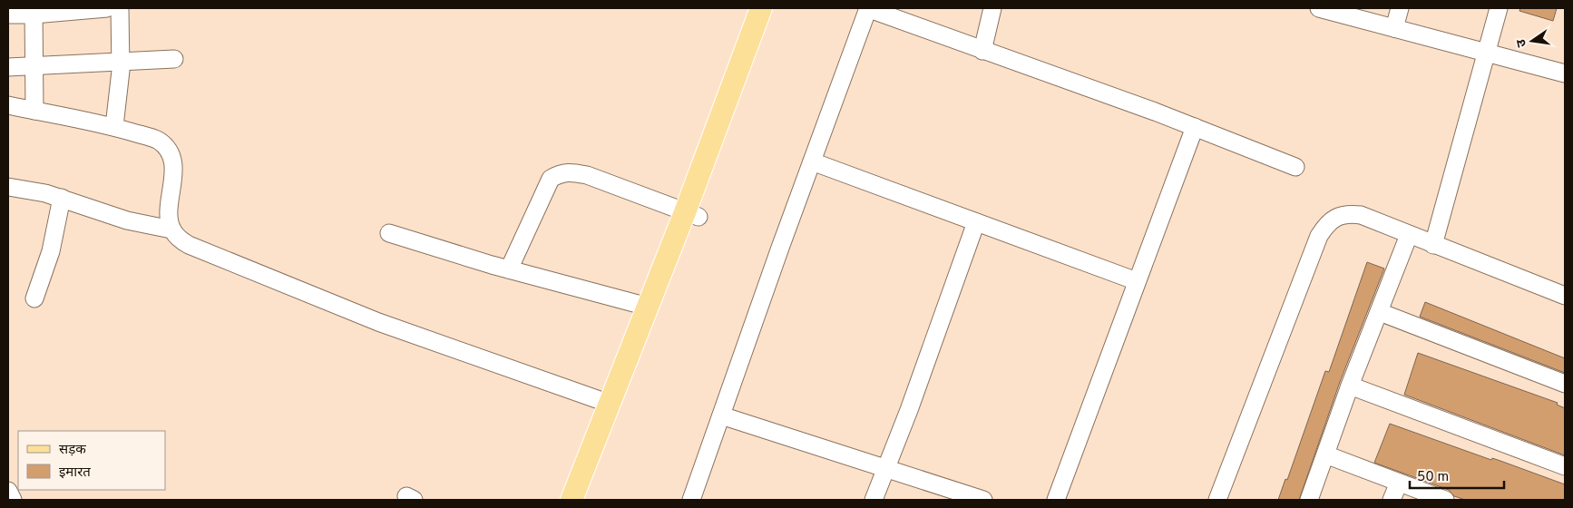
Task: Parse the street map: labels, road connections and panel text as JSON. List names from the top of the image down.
{
  "legend": ["सड़क", "इमारत"],
  "scale_bar": "50 m",
  "north": "left"
}
